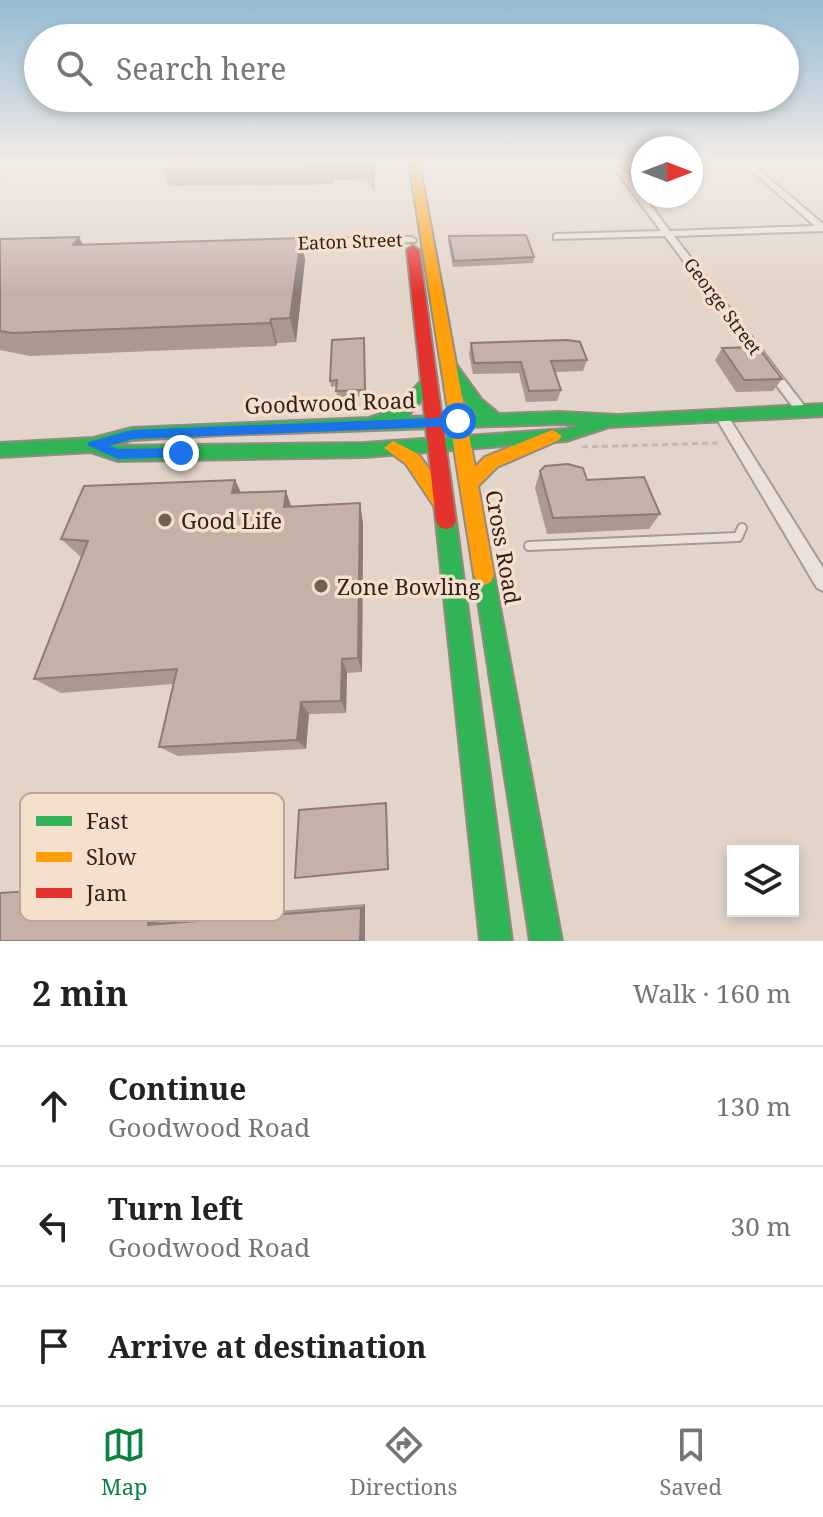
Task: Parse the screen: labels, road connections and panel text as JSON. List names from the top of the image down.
{
  "streets": {
    "main road": ["Goodwood Road", "Cross Road"],
    "street": ["Eaton Street", "George Street"]
  },
  "crossings": [
    ["Eaton Street", "Cross Road"],
    ["George Street", "Goodwood Road"],
    ["Goodwood Road", "Cross Road"]
  ],
  "places": ["Good Life", "Zone Bowling"],
  "legend": ["Fast", "Slow", "Jam"],
  "north": "right",
  "page": {
    "search": "Search here",
    "heading": ["2 min", "Walk · 160 m"],
    "list": [
      ["Continue", "Goodwood Road", "130 m"],
      ["Turn left", "Goodwood Road", "30 m"],
      "Arrive at destination"
    ],
    "nav": ["Map", "Directions", "Saved"]
  }
}
